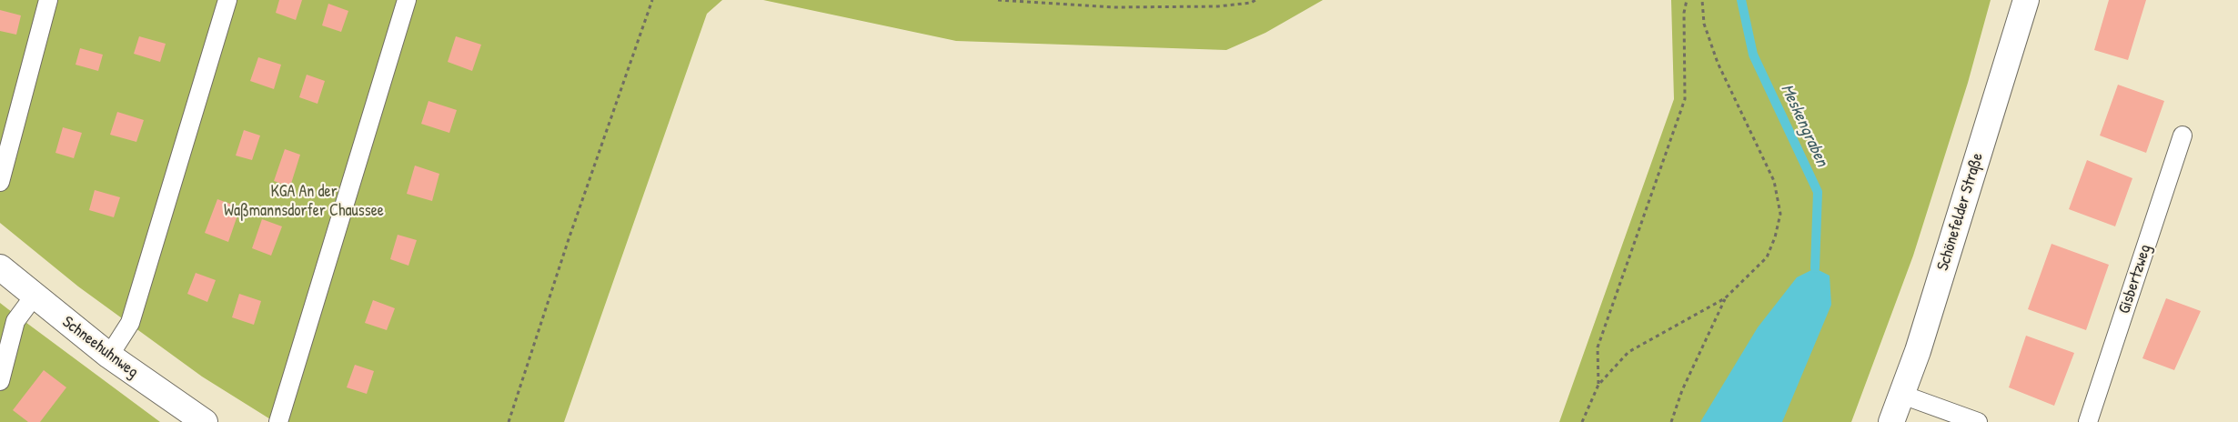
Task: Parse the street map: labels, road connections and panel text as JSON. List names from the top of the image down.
{
  "streets": {
    "street": ["Schönefelder Straße", "Schneehuhnweg"],
    "lane": ["Gisbertzweg"]
  },
  "water": ["Meskengraben"],
  "parks": ["KGA An der Waßmannsdorfer Chaussee"]
}
